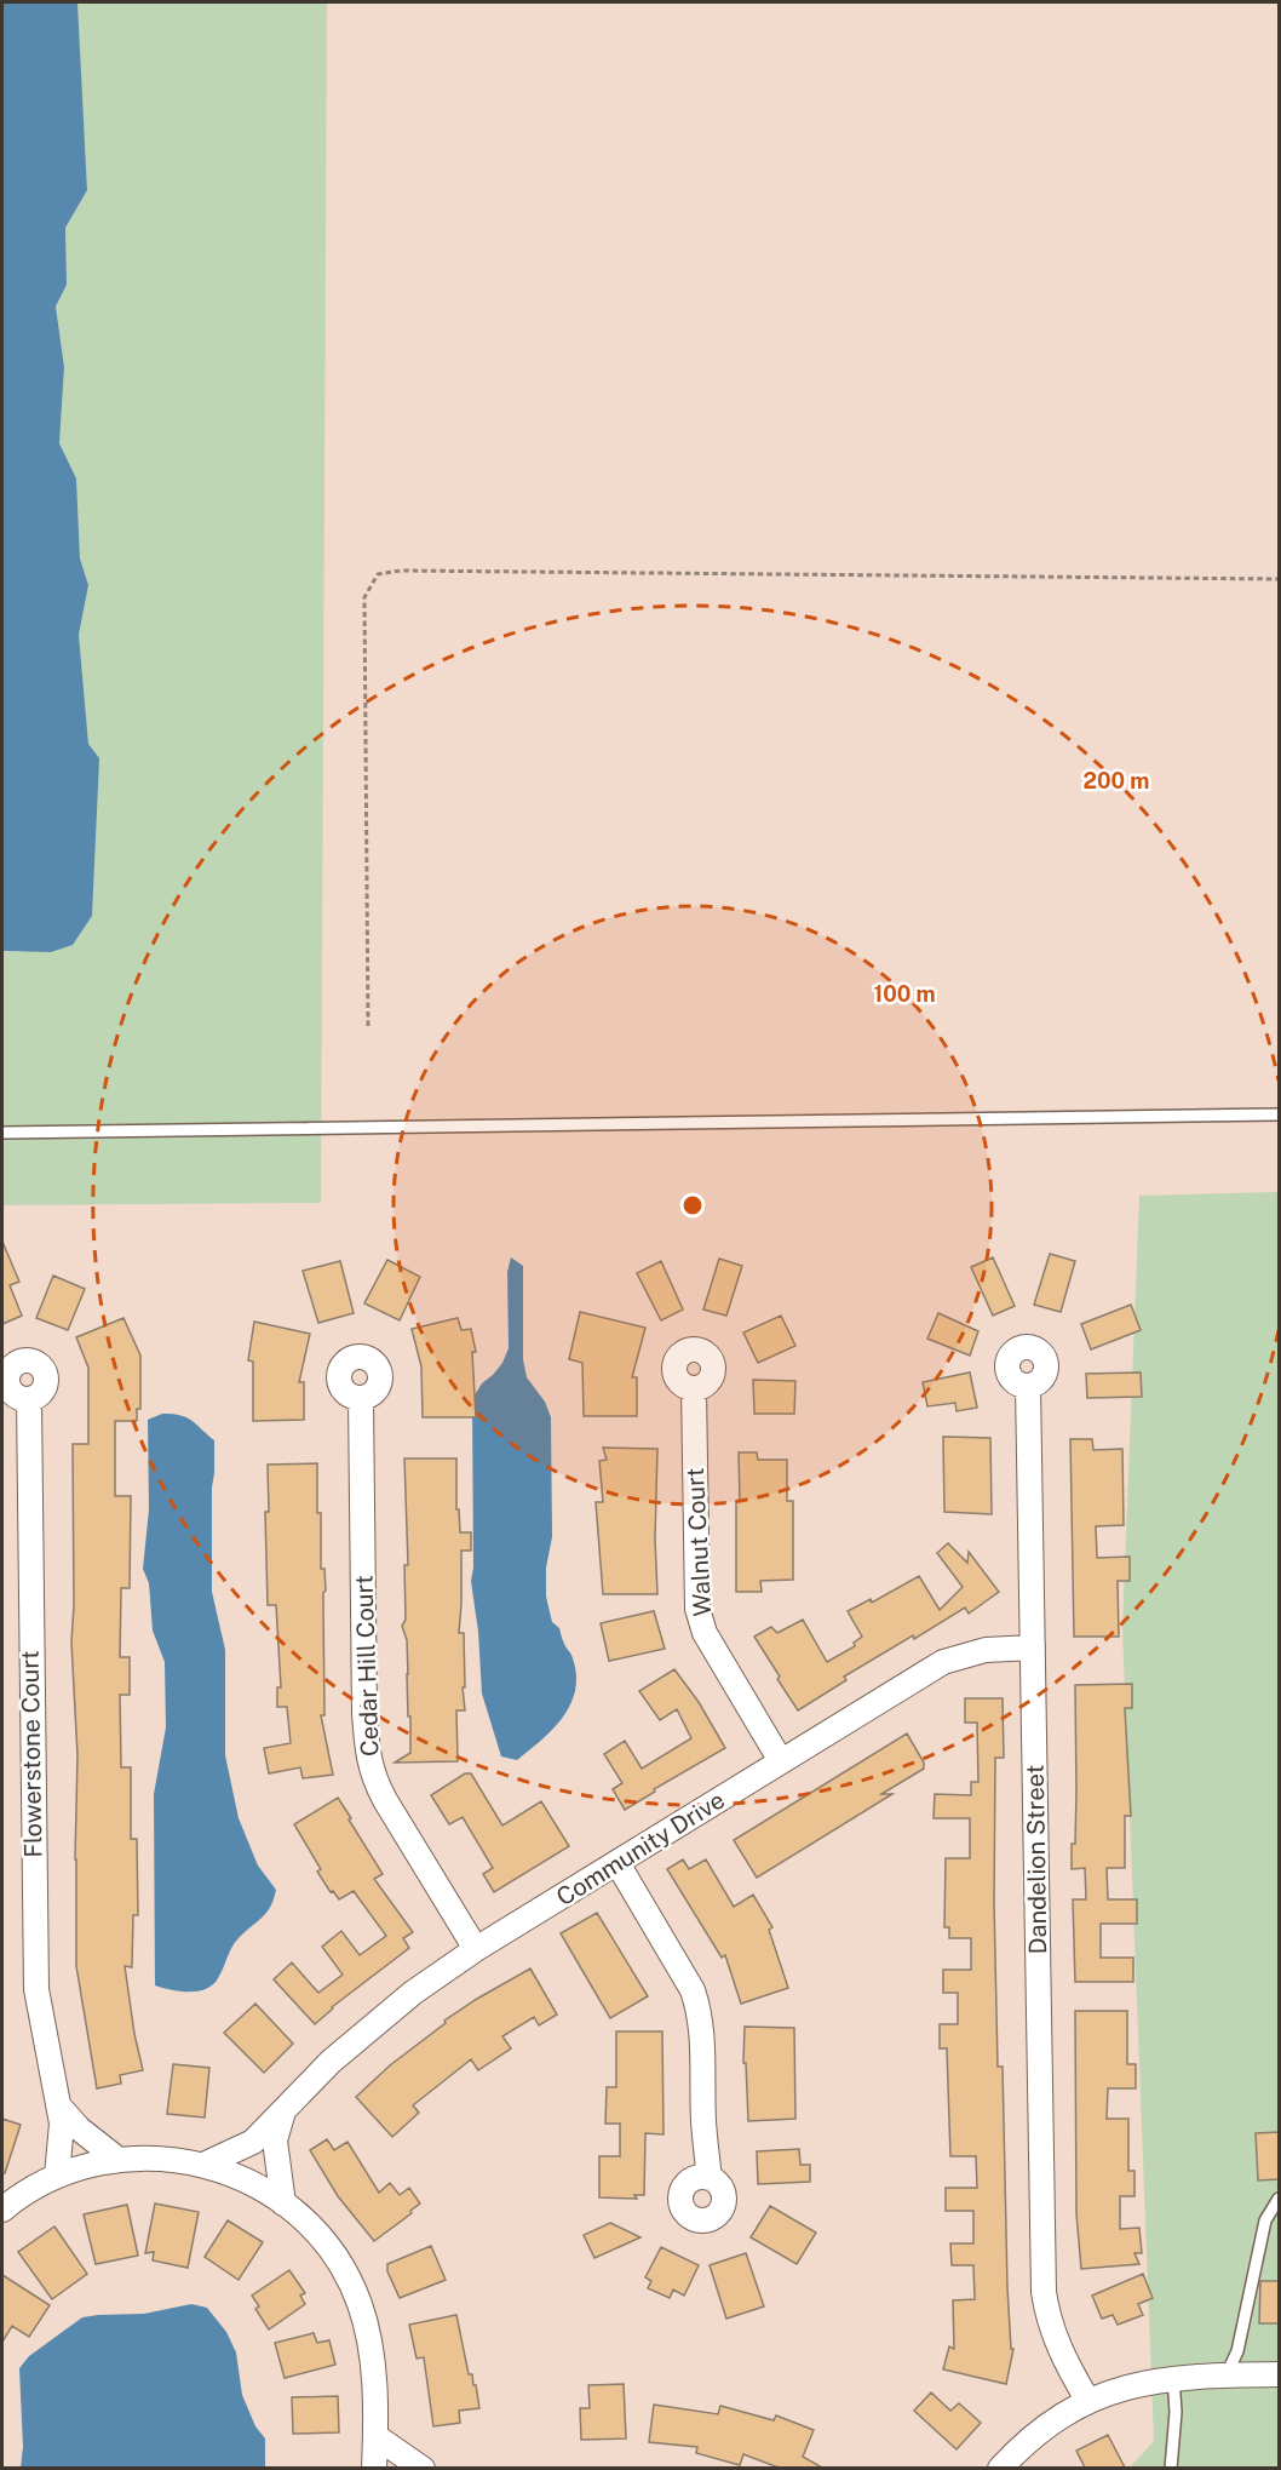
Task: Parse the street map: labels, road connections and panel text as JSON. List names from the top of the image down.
{
  "streets": {
    "street": [
      "Walnut Court",
      "Cedar Hill Court",
      "Flowerstone Court",
      "Community Drive",
      "Dandelion Street"
    ]
  },
  "crossings": [
    ["Walnut Court", "Community Drive"],
    ["Cedar Hill Court", "Community Drive"],
    ["Community Drive", "Dandelion Street"]
  ],
  "rings": ["200 m", "100 m"]
}
